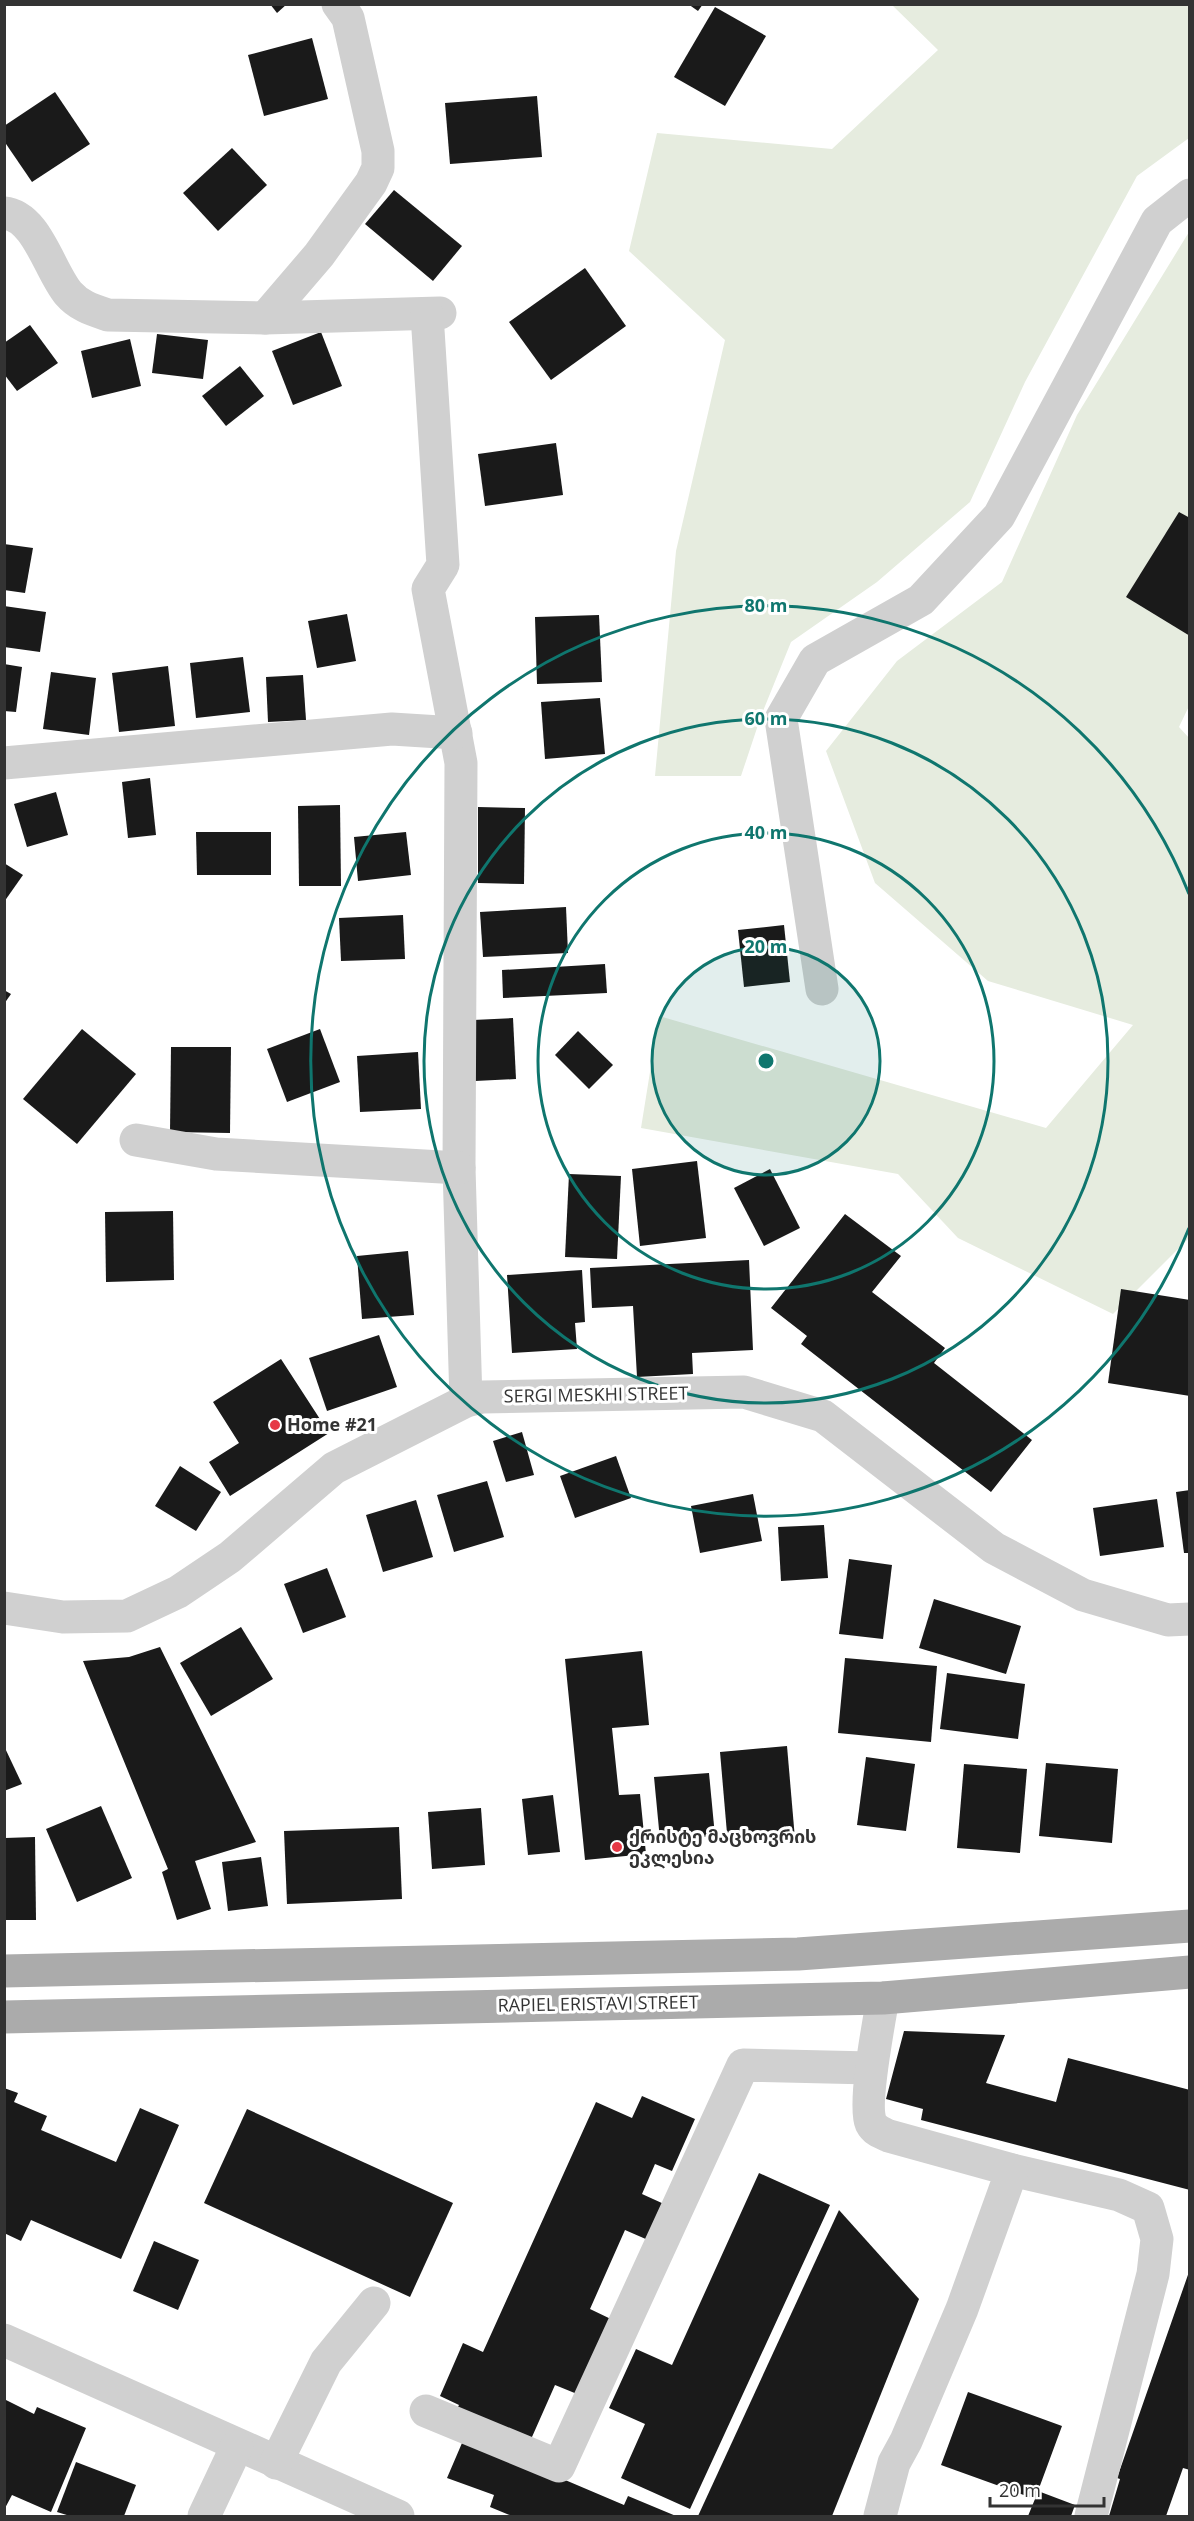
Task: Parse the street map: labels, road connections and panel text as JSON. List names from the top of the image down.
{
  "streets": {
    "main road": ["RAPIEL ERISTAVI STREET"],
    "street": ["SERGI MESKHI STREET"]
  },
  "places": ["Home #21", "ქრისტე მაცხოვრის ეკლესია"],
  "scale_bar": "20 m",
  "rings": [
    "80 m",
    "60 m",
    "40 m",
    "20 m"
  ]
}
